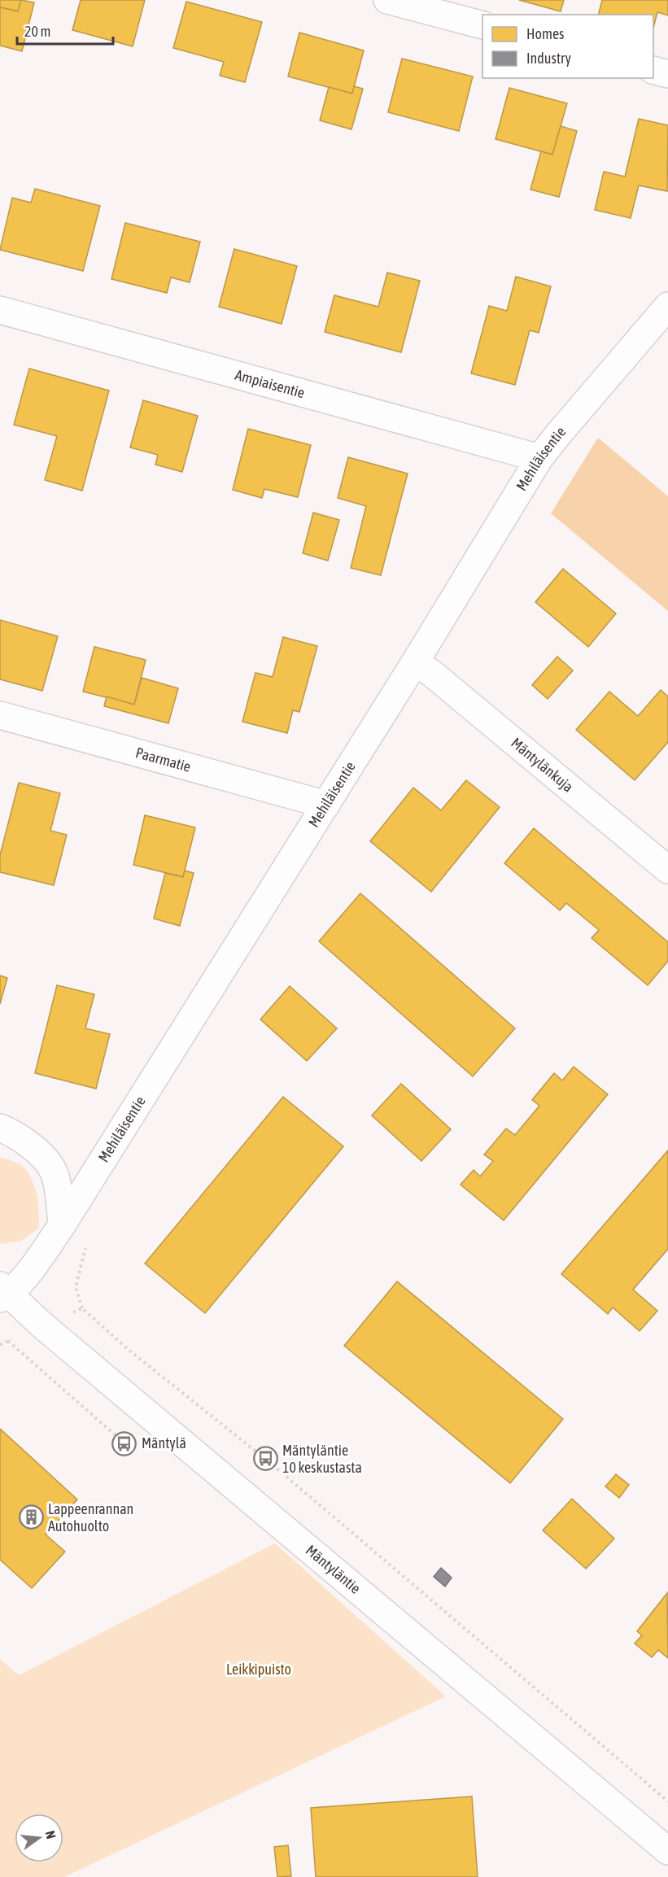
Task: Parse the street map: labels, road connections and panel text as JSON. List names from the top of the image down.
{
  "streets": {
    "street": [
      "Ampiaisentie",
      "Mehiläisentie",
      "Paarmatie",
      "Mäntylänkuja",
      "Mäntyläntie"
    ]
  },
  "crossings": [
    ["Ampiaisentie", "Mehiläisentie"],
    ["Mehiläisentie", "Paarmatie"],
    ["Mehiläisentie", "Mäntylänkuja"],
    ["Mehiläisentie", "Mäntyläntie"]
  ],
  "parks": ["Leikkipuisto"],
  "places": {
    "bus stop": ["Mäntylä", "Mäntyläntie 10 keskustasta"],
    "building": ["Lappeenrannan Autohuolto"]
  },
  "legend": ["Homes", "Industry"],
  "scale_bar": "20 m",
  "north": "right"
}
